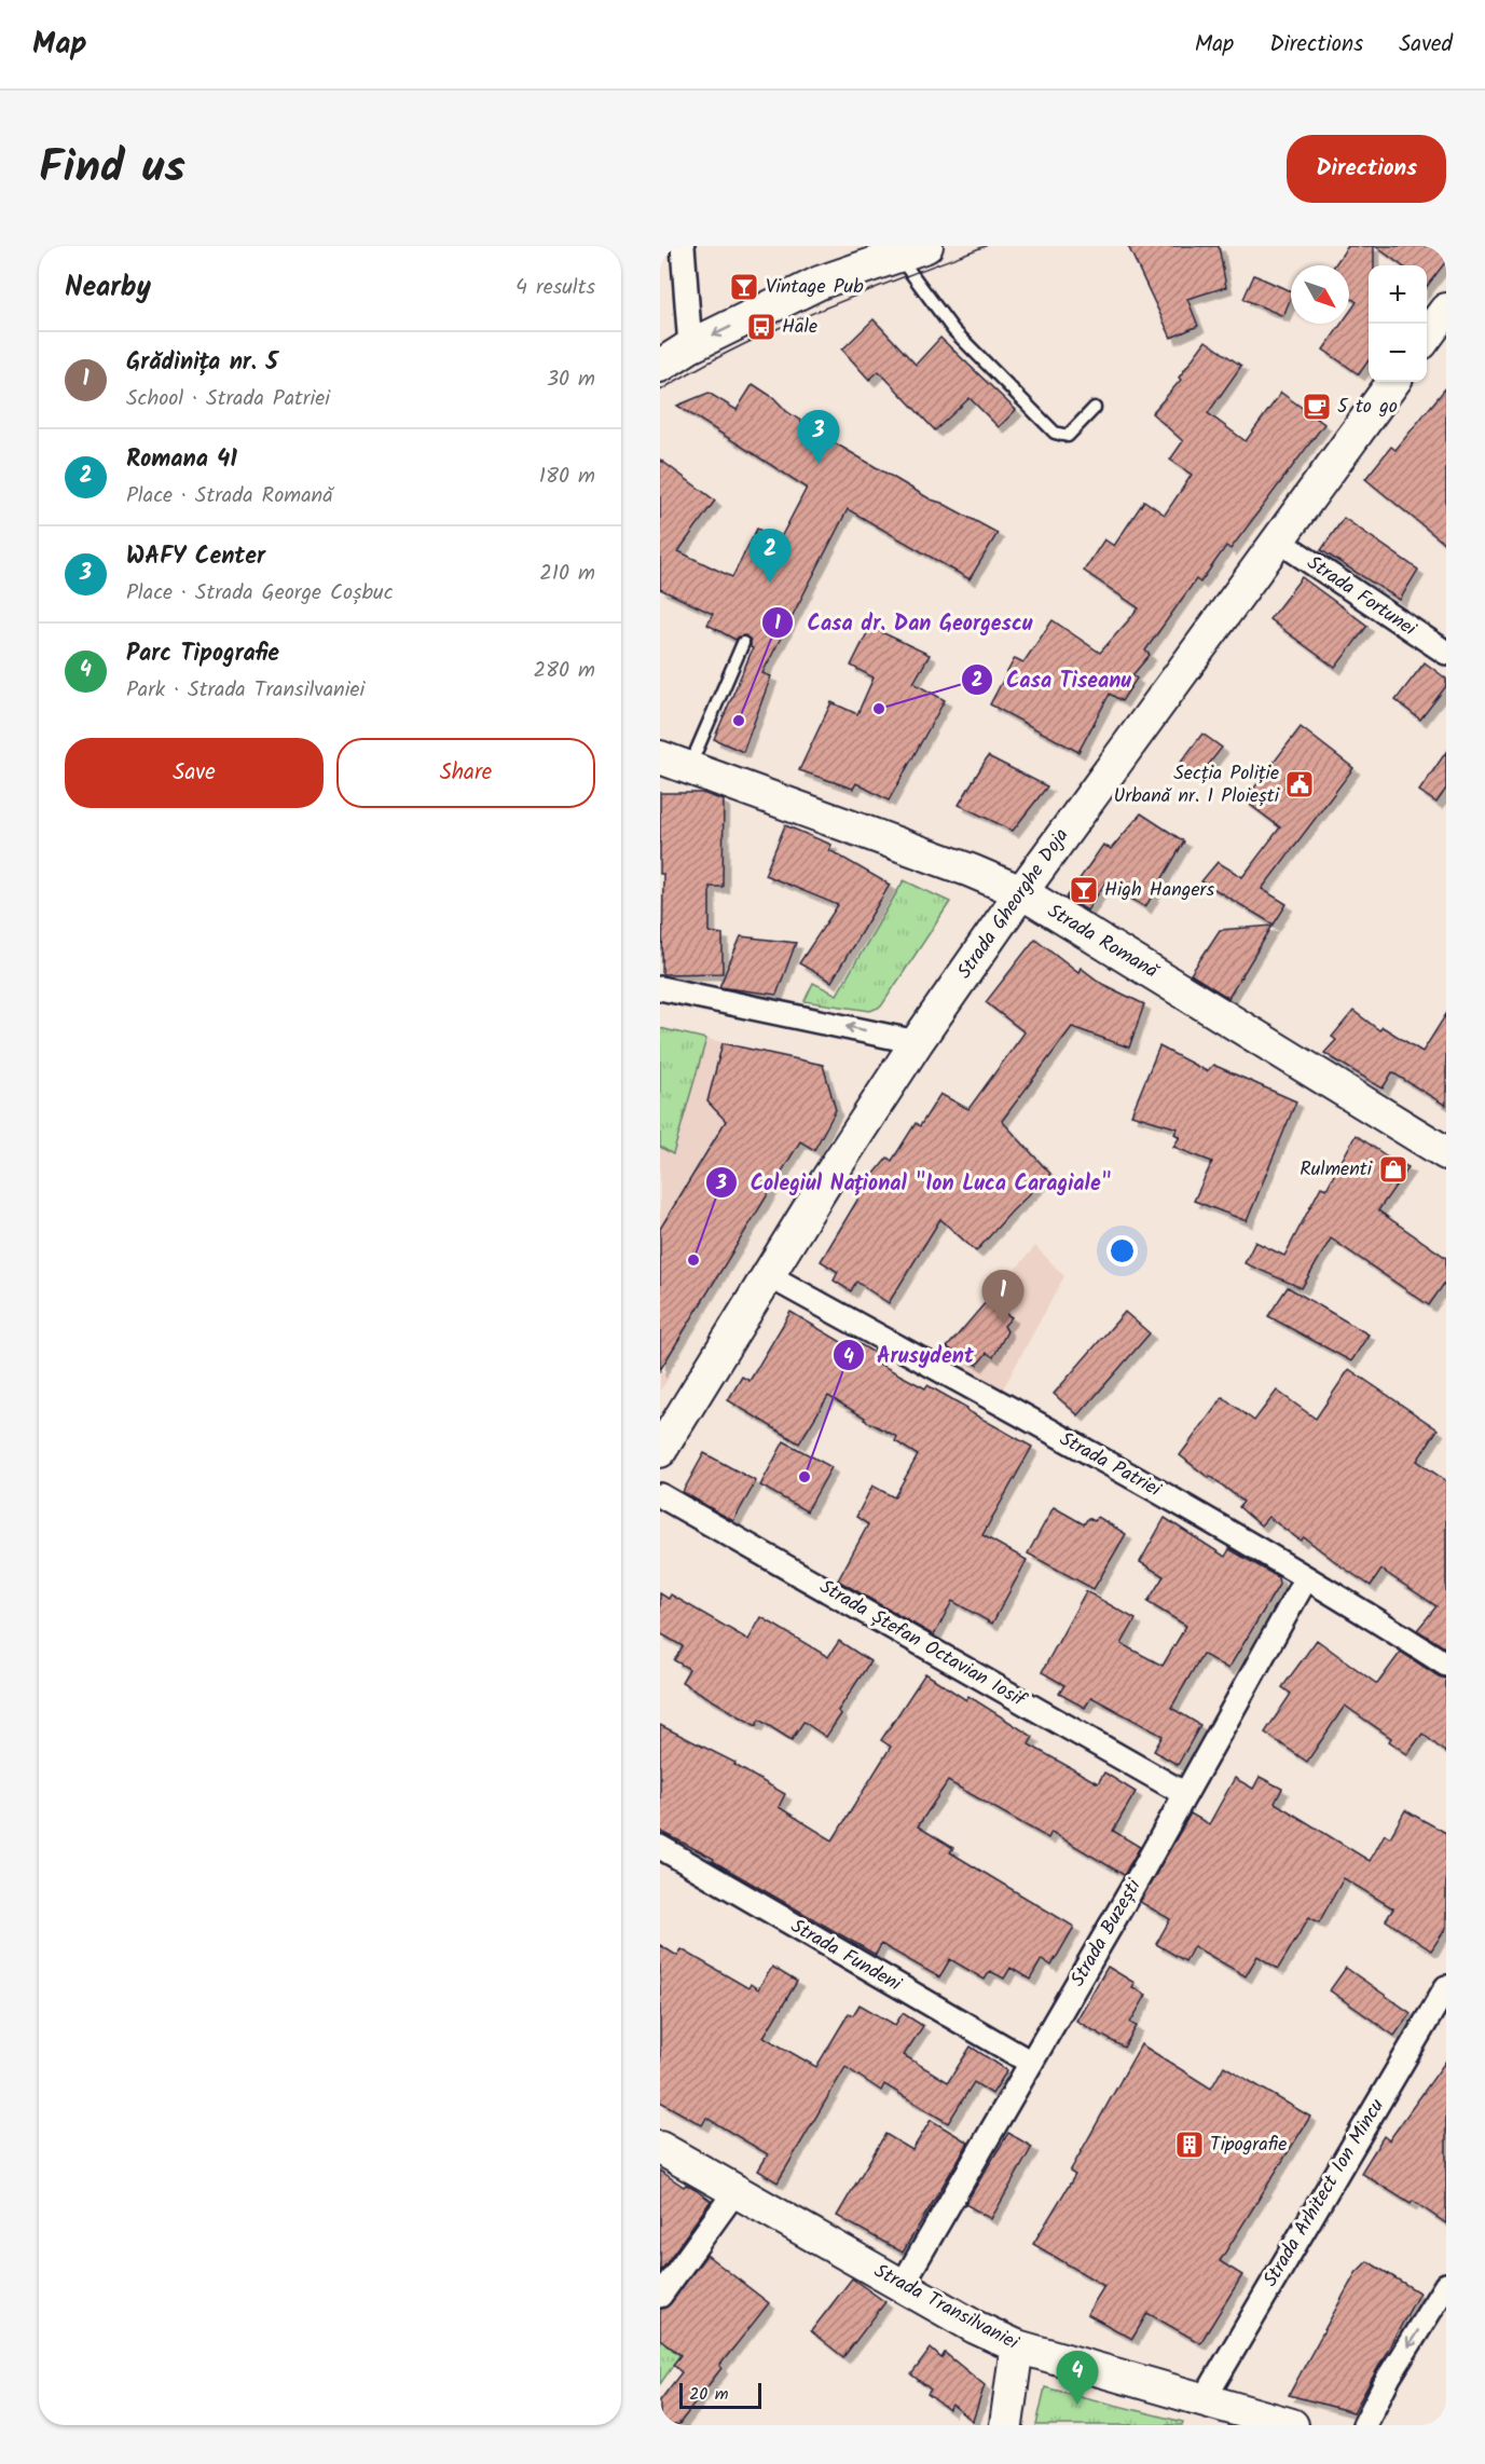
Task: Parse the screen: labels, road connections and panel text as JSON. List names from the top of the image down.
{
  "streets": {
    "main road": ["Strada Gheorghe Doja", "Strada Romană", "Strada Transilvaniei"],
    "street": [
      "Strada Fortunei",
      "Strada Patriei",
      "Strada Ștefan Octavian Iosif",
      "Strada Buzești",
      "Strada Fundeni",
      "Strada Arhitect Ion Mincu"
    ]
  },
  "crossings": [
    ["Strada Fortunei", "Strada Gheorghe Doja"],
    ["Strada Gheorghe Doja", "Strada Romană"],
    ["Strada Gheorghe Doja", "Strada Patriei"],
    ["Strada Patriei", "Strada Buzești"],
    ["Strada Ștefan Octavian Iosif", "Strada Buzești"],
    ["Strada Buzești", "Strada Fundeni"],
    ["Strada Buzești", "Strada Transilvaniei"],
    ["Strada Arhitect Ion Mincu", "Strada Transilvaniei"]
  ],
  "places": {
    "bar": ["Vintage Pub", "High Hangers"],
    "bus stop": ["Hale"],
    "cafe": ["5 to go"],
    "other": [
      "Casa Tiseanu",
      "Casa dr. Dan Georgescu",
      "Colegiul Național \"Ion Luca Caragiale\"",
      "Arusydent"
    ],
    "public building": ["Secția Poliție Urbană nr. 1 Ploiești"],
    "shop": ["Rulmenti"],
    "building": ["Tipografie"]
  },
  "scale_bar": "20 m",
  "north": "bottom right",
  "page": {
    "header": "Map",
    "nav": ["Map", "Directions", "Saved"],
    "title": "Find us",
    "buttons": [
      "Directions",
      ["Save", "Share"]
    ],
    "heading": ["Nearby", "4 results"],
    "map_buttons": ["+", "−"],
    "list": [
      {
        "mark": "1",
        "name": "Grădinița nr. 5",
        "note": "School · Strada Patriei",
        "value": "30 m"
      },
      {
        "mark": "2",
        "name": "Romana 41",
        "note": "Place · Strada Romană",
        "value": "180 m"
      },
      {
        "mark": "3",
        "name": "WAFY Center",
        "note": "Place · Strada George Coșbuc",
        "value": "210 m"
      },
      {
        "mark": "4",
        "name": "Parc Tipografie",
        "note": "Park · Strada Transilvaniei",
        "value": "280 m"
      }
    ],
    "pins": [
      "3",
      "2",
      "1",
      "4"
    ],
    "scale": "20 m"
  }
}
